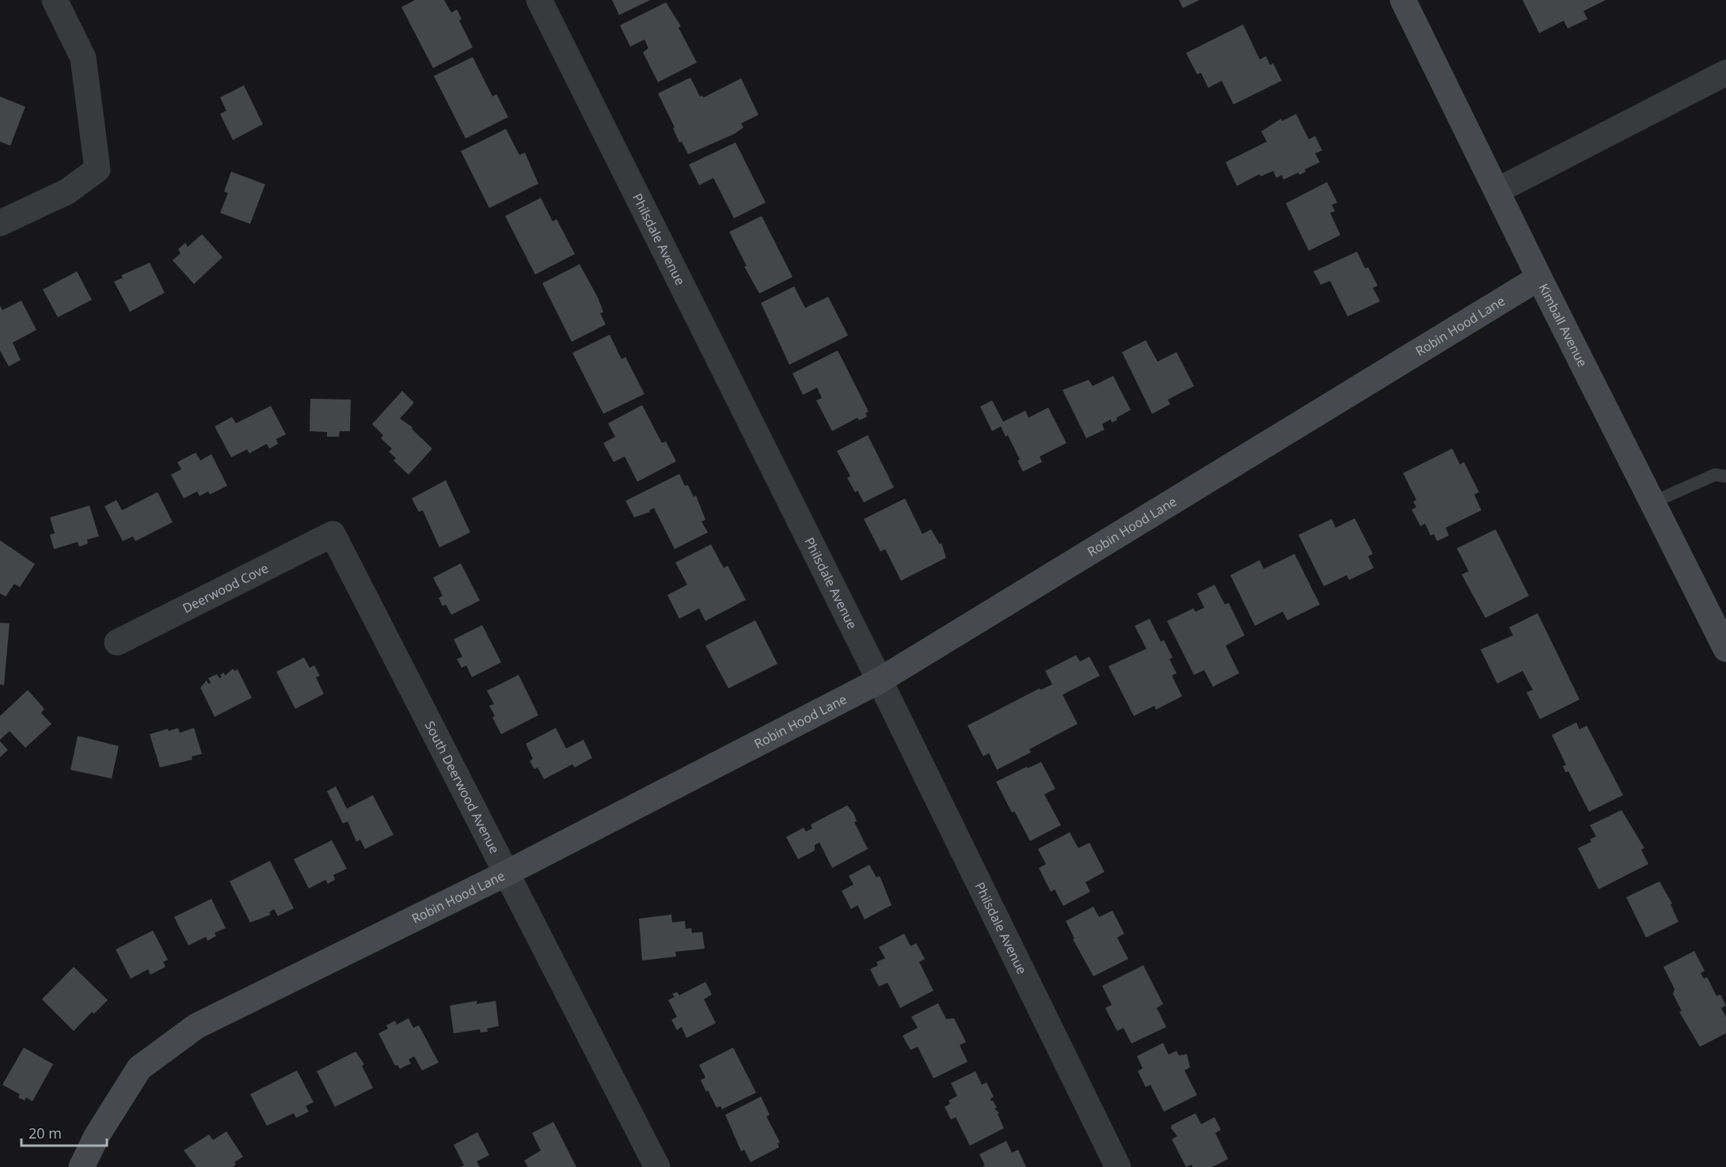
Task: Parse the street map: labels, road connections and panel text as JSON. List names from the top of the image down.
{
  "streets": {
    "street": [
      "Philsdale Avenue",
      "Kimball Avenue",
      "Robin Hood Lane",
      "Deerwood Cove",
      "South Deerwood Avenue"
    ]
  },
  "crossings": [
    ["Philsdale Avenue", "Robin Hood Lane"],
    ["Kimball Avenue", "Robin Hood Lane"],
    ["Robin Hood Lane", "South Deerwood Avenue"],
    ["Deerwood Cove", "South Deerwood Avenue"]
  ],
  "scale_bar": "20 m"
}
